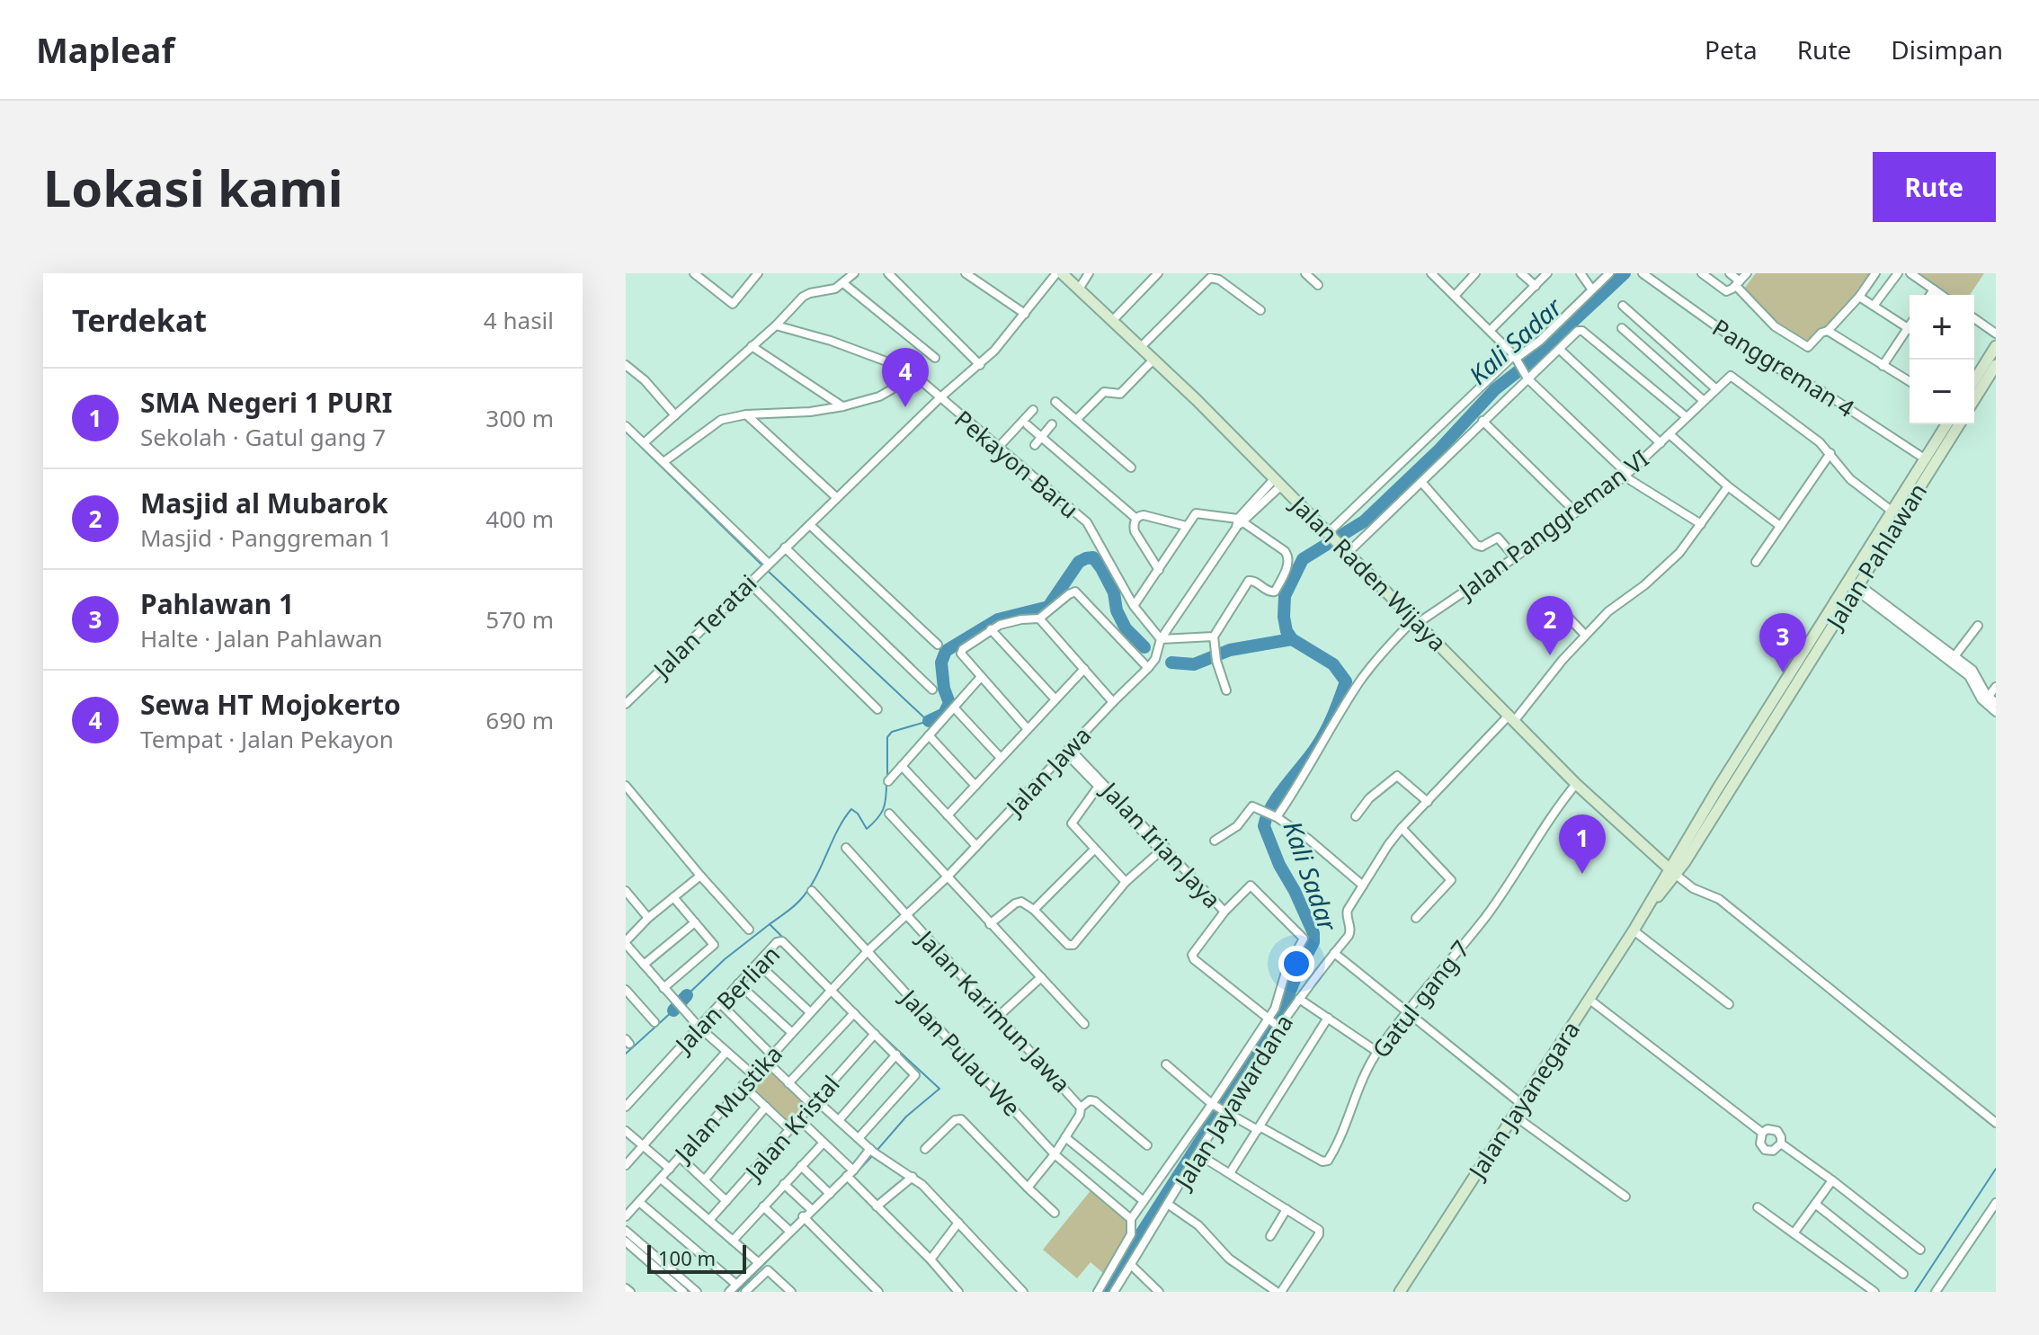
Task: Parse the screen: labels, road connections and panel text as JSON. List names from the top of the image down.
{
  "streets": {
    "main road": ["Jalan Pahlawan", "Jalan Raden Wijaya", "Jalan Jayanegara"],
    "street": [
      "Panggreman 4",
      "Pekayon Baru",
      "Jalan Panggreman VI",
      "Jalan Teratai",
      "Jalan Jawa",
      "Jalan Irian Jaya",
      "Jalan Berlian",
      "Gatul gang 7",
      "Jalan Karimun Jawa",
      "Jalan Pulau We",
      "Jalan Jayawardana",
      "Jalan Mustika",
      "Jalan Kristal"
    ]
  },
  "crossings": [
    ["Panggreman 4", "Jalan Pahlawan"],
    ["Pekayon Baru", "Jalan Teratai"],
    ["Pekayon Baru", "Jalan Jawa"],
    ["Jalan Panggreman VI", "Jalan Raden Wijaya"],
    ["Jalan Pahlawan", "Jalan Raden Wijaya"],
    ["Jalan Pahlawan", "Jalan Jayanegara"],
    ["Jalan Raden Wijaya", "Jalan Teratai"],
    ["Jalan Raden Wijaya", "Jalan Jawa"],
    ["Jalan Raden Wijaya", "Gatul gang 7"],
    ["Jalan Raden Wijaya", "Jalan Jayanegara"],
    ["Jalan Raden Wijaya", "Jalan Jayawardana"],
    ["Jalan Jawa", "Jalan Irian Jaya"],
    ["Jalan Jawa", "Jalan Berlian"],
    ["Jalan Jawa", "Jalan Karimun Jawa"],
    ["Jalan Jawa", "Jalan Pulau We"],
    ["Jalan Jawa", "Jalan Mustika"],
    ["Jalan Irian Jaya", "Jalan Jayawardana"],
    ["Jalan Berlian", "Jalan Mustika"]
  ],
  "water": ["Kali Sadar"],
  "scale_bar": "100 m",
  "page": {
    "header": "Mapleaf",
    "nav": ["Peta", "Rute", "Disimpan"],
    "buttons": "Rute",
    "title": "Lokasi kami",
    "heading": ["Terdekat", "4 hasil"],
    "map_buttons": ["+", "−"],
    "pins": [
      "4",
      "2",
      "3",
      "1"
    ],
    "list": [
      {
        "mark": "1",
        "name": "SMA Negeri 1 PURI",
        "note": "Sekolah · Gatul gang 7",
        "value": "300 m"
      },
      {
        "mark": "2",
        "name": "Masjid al Mubarok",
        "note": "Masjid · Panggreman 1",
        "value": "400 m"
      },
      {
        "mark": "3",
        "name": "Pahlawan 1",
        "note": "Halte · Jalan Pahlawan",
        "value": "570 m"
      },
      {
        "mark": "4",
        "name": "Sewa HT Mojokerto",
        "note": "Tempat · Jalan Pekayon",
        "value": "690 m"
      }
    ],
    "scale": "100 m"
  }
}
